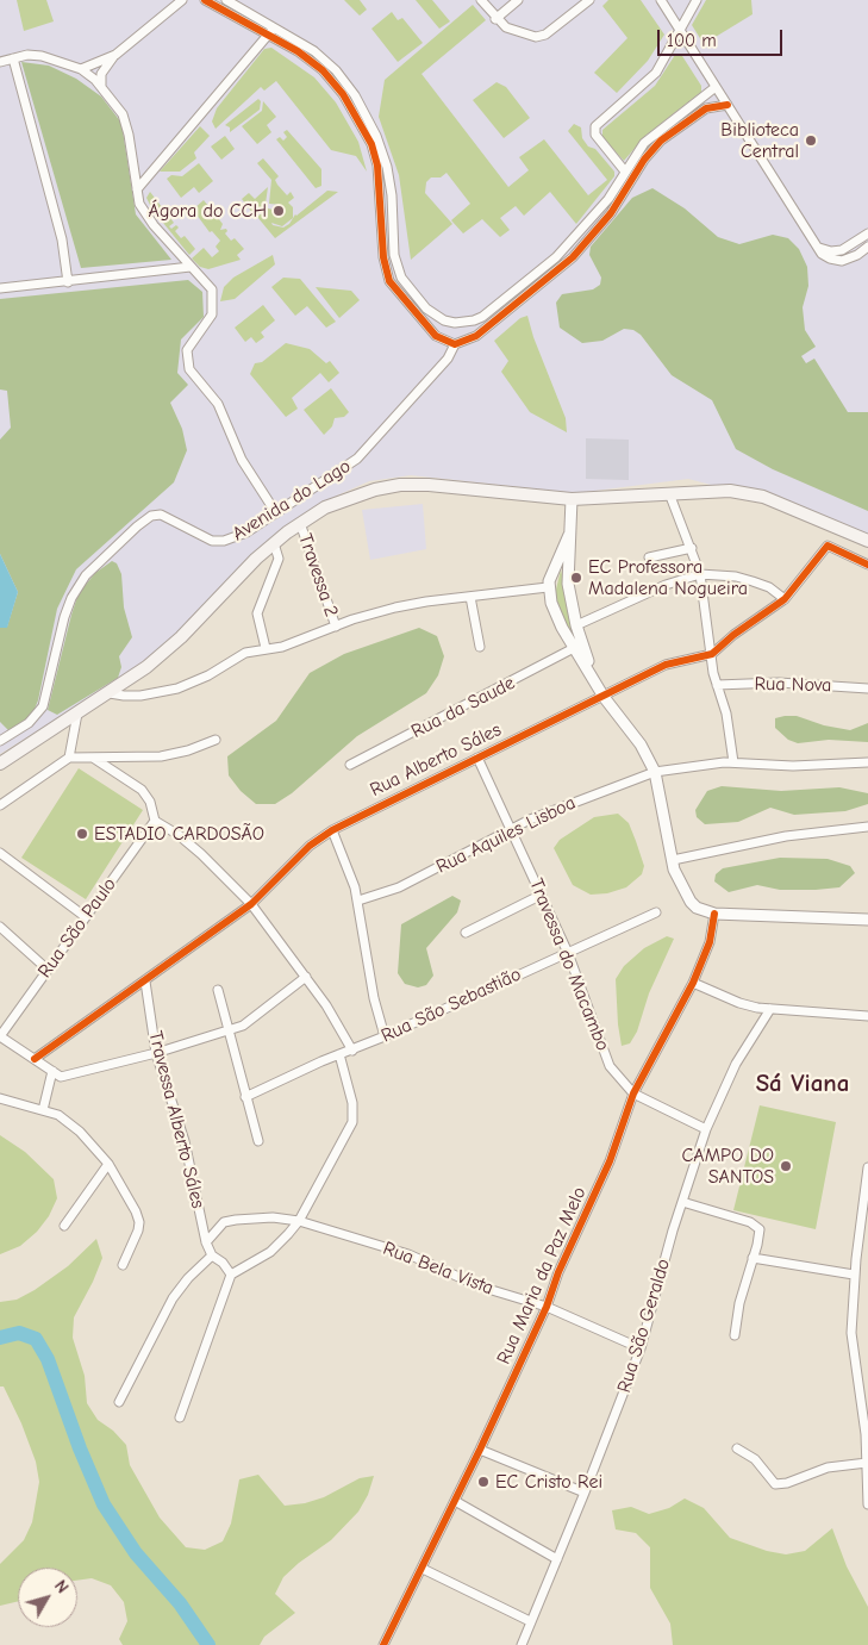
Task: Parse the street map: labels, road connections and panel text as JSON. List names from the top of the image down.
{
  "streets": {
    "street": [
      "Avenida do Lago",
      "Travessa 2",
      "Rua Nova",
      "Rua da Saude",
      "Rua Alberto Sáles",
      "Rua Aquiles Lisboa",
      "Rua São Paulo",
      "Travessa do Macambo",
      "Rua São Sebastião",
      "Travessa Alberto Sáles",
      "Rua Bela Vista",
      "Rua Maria da Paz Melo",
      "Rua São Geraldo"
    ]
  },
  "crossings": [
    ["Rua Alberto Sáles", "Travessa do Macambo"],
    ["Rua Alberto Sáles", "Travessa Alberto Sáles"],
    ["Rua Aquiles Lisboa", "Travessa do Macambo"],
    ["Travessa do Macambo", "Rua São Sebastião"],
    ["Travessa do Macambo", "Rua Maria da Paz Melo"],
    ["Travessa do Macambo", "Rua São Geraldo"],
    ["Travessa Alberto Sáles", "Rua Bela Vista"],
    ["Rua Bela Vista", "Rua Maria da Paz Melo"],
    ["Rua Bela Vista", "Rua São Geraldo"]
  ],
  "districts": ["Sá Viana"],
  "places": [
    "Biblioteca Central",
    "Ágora do CCH",
    "EC Professora Madalena Nogueira",
    "ESTADIO CARDOSÃO",
    "CAMPO DO SANTOS",
    "EC Cristo Rei"
  ],
  "scale_bar": "100 m",
  "north": "top right"
}
